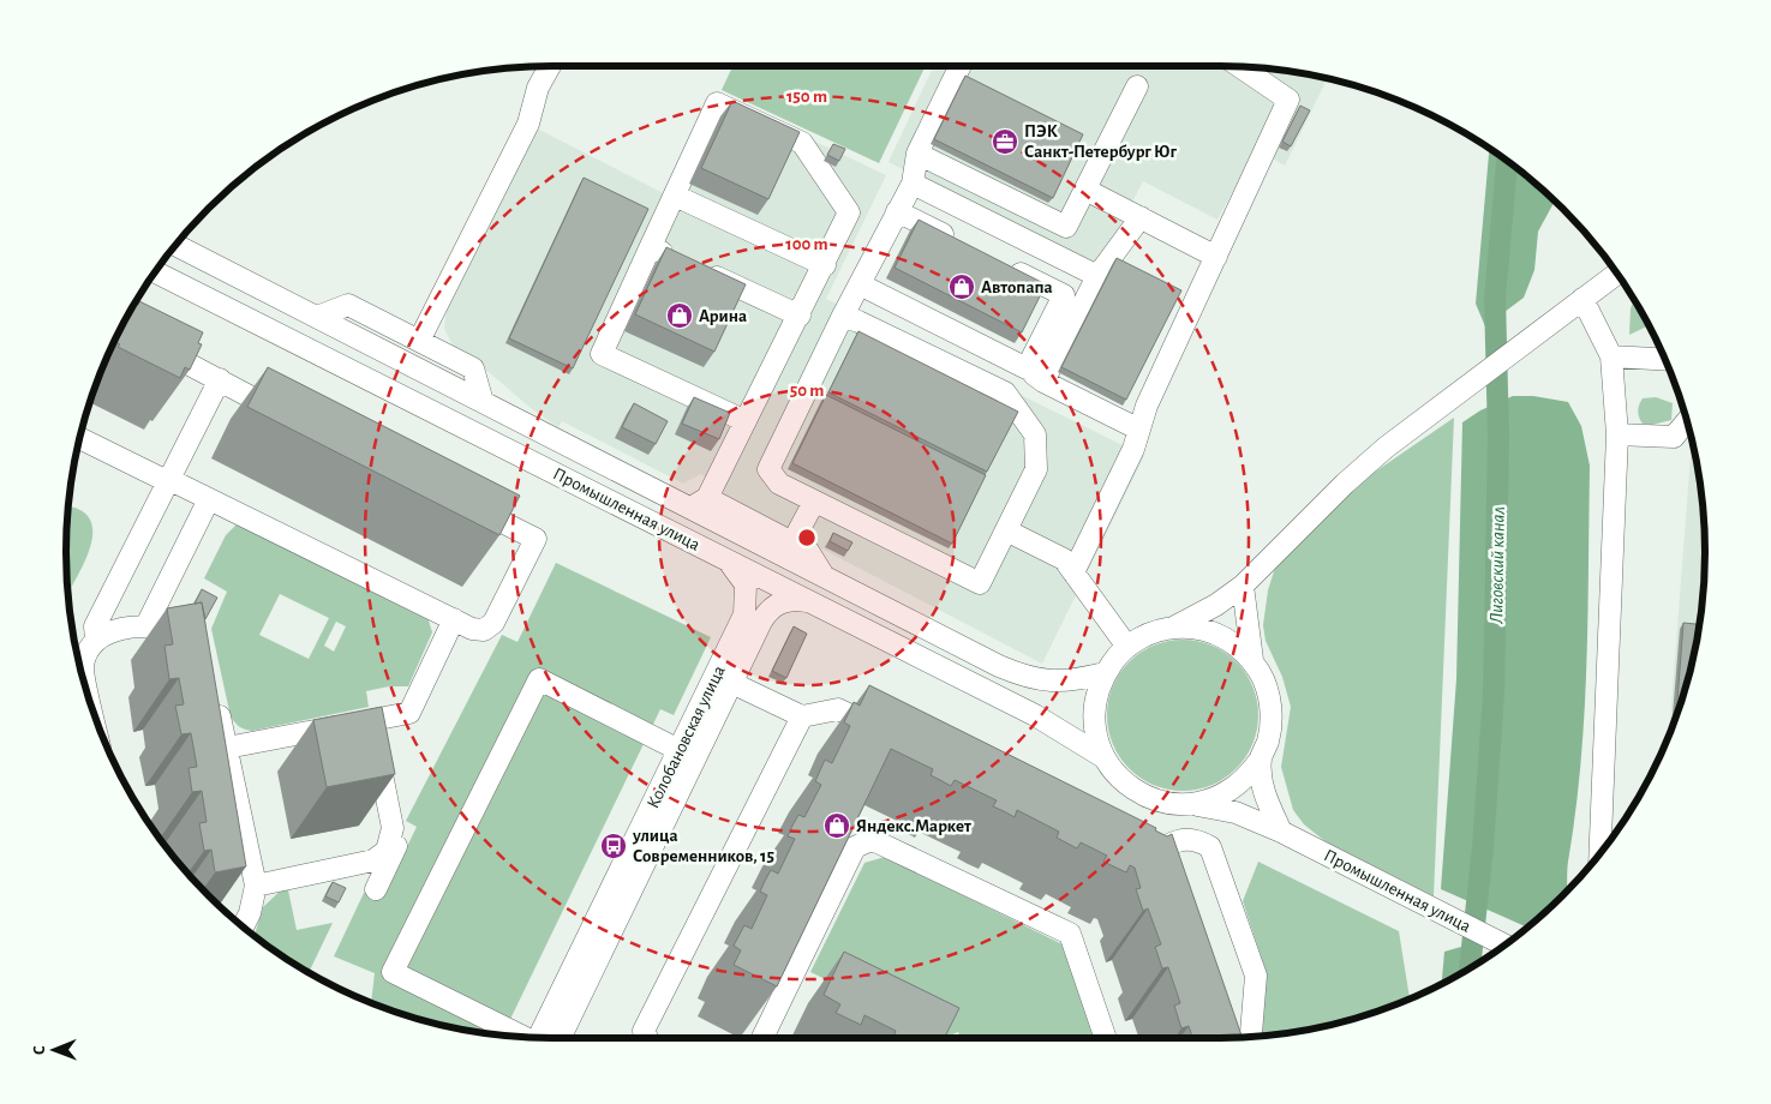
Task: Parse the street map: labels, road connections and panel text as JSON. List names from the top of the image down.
{
  "streets": {
    "street": ["Промышленная улица", "Колобановская улица"]
  },
  "crossings": [
    ["Промышленная улица", "Колобановская улица"]
  ],
  "water": ["Лиговский канал"],
  "places": {
    "office": ["ПЭК Санкт-Петербург Юг"],
    "shop": ["Автопапа", "Арина", "Яндекс.Маркет"],
    "bus stop": ["улица Современников, 15"]
  },
  "north": "left",
  "rings": ["150 m", "100 m", "50 m"]
}
